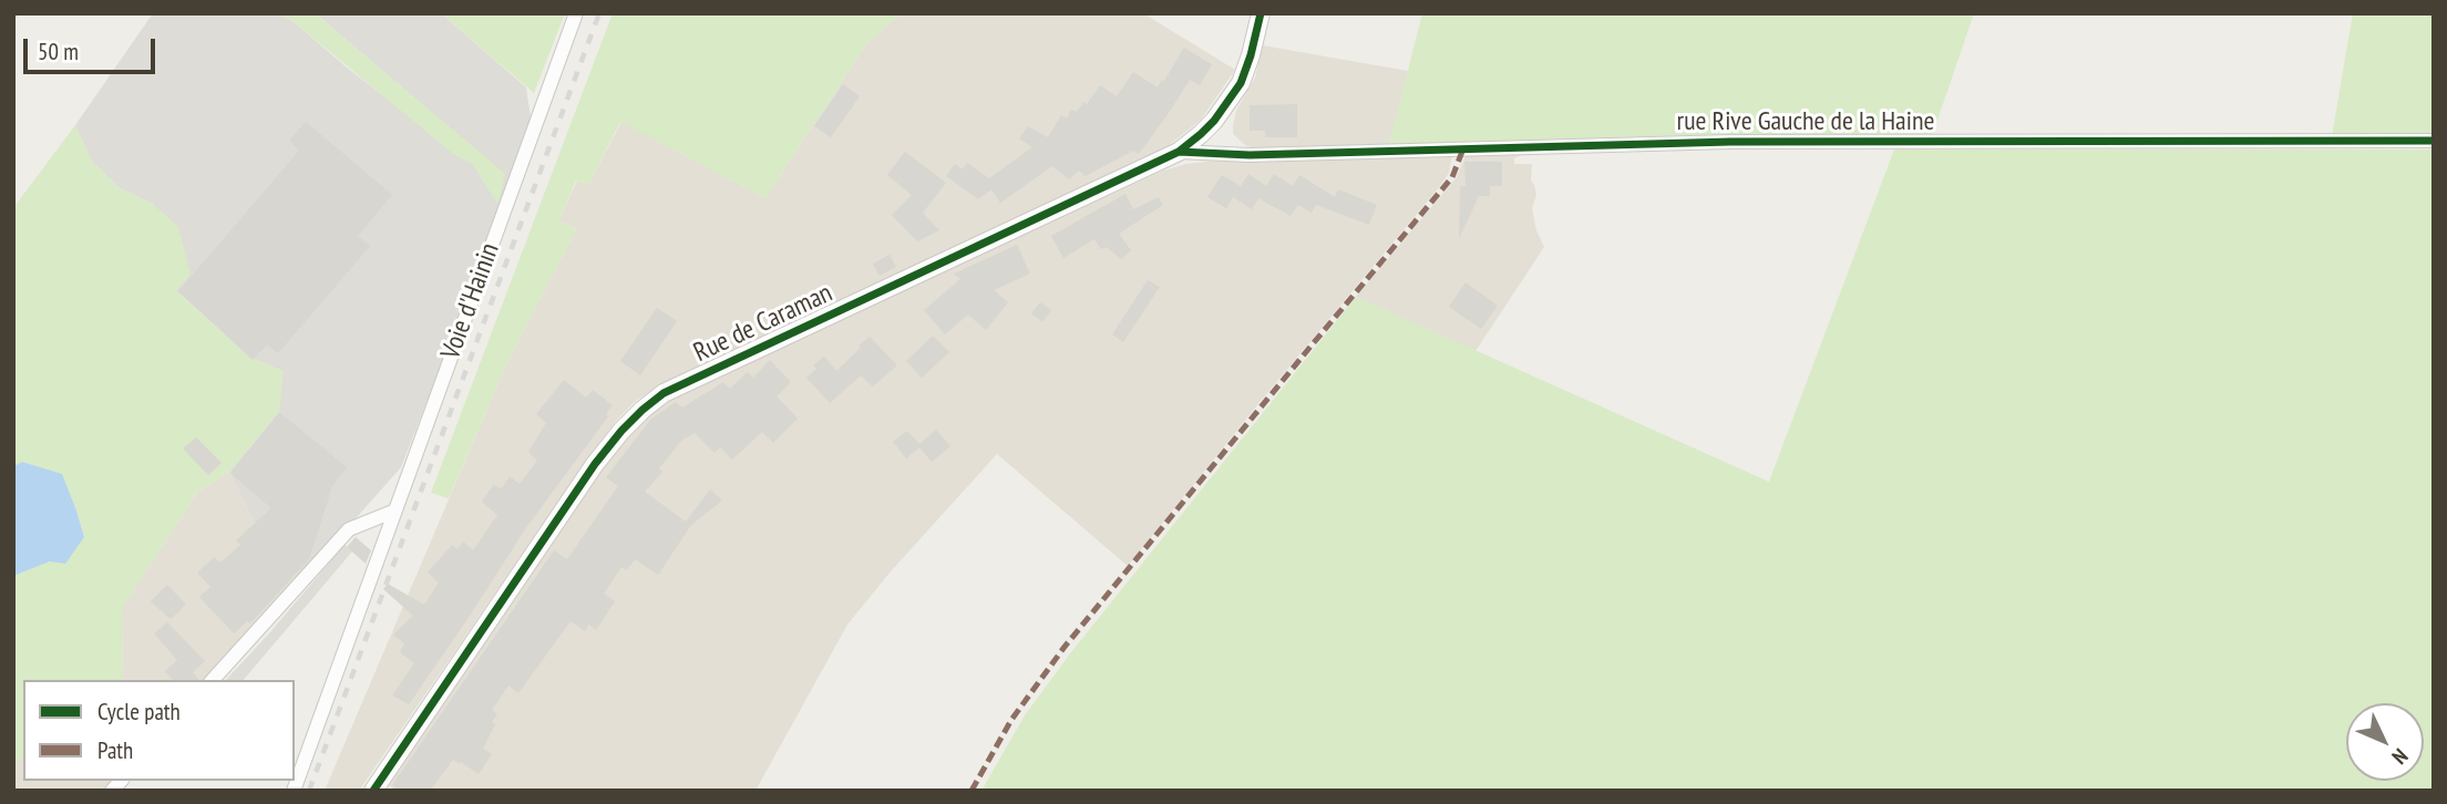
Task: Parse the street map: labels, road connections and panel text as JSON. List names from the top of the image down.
{
  "streets": {
    "street": ["rue Rive Gauche de la Haine", "Voie d'Hainin", "Rue de Caraman"]
  },
  "crossings": [
    ["rue Rive Gauche de la Haine", "Rue de Caraman"]
  ],
  "legend": ["Cycle path", "Path"],
  "scale_bar": "50 m",
  "north": "bottom right"
}
